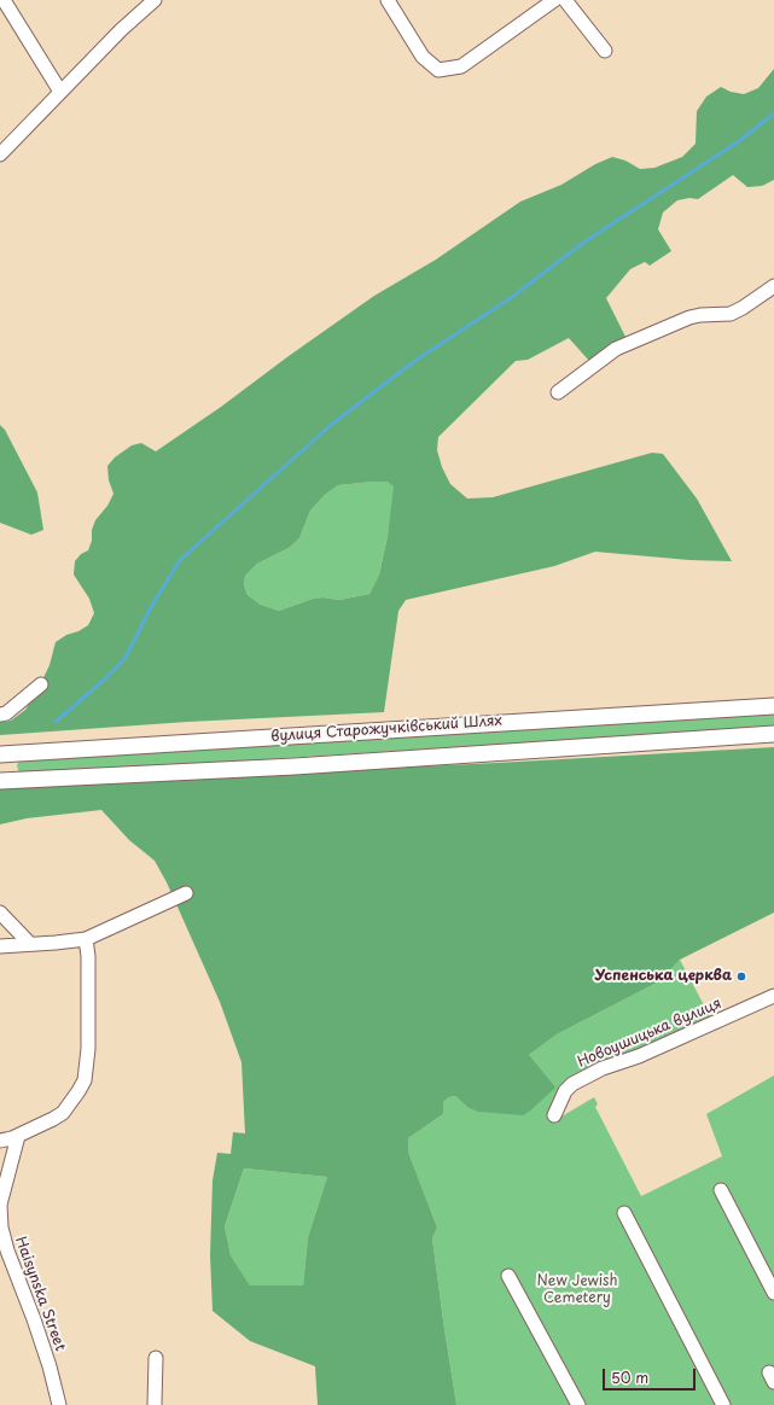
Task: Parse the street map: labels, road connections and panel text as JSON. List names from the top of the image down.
{
  "streets": {
    "main road": ["вулиця Старожучківський Шлях"],
    "street": ["Новоушицька вулиця", "Haisynska Street"]
  },
  "parks": ["New Jewish Cemetery"],
  "places": ["Успенська церква"],
  "scale_bar": "50 m"
}
